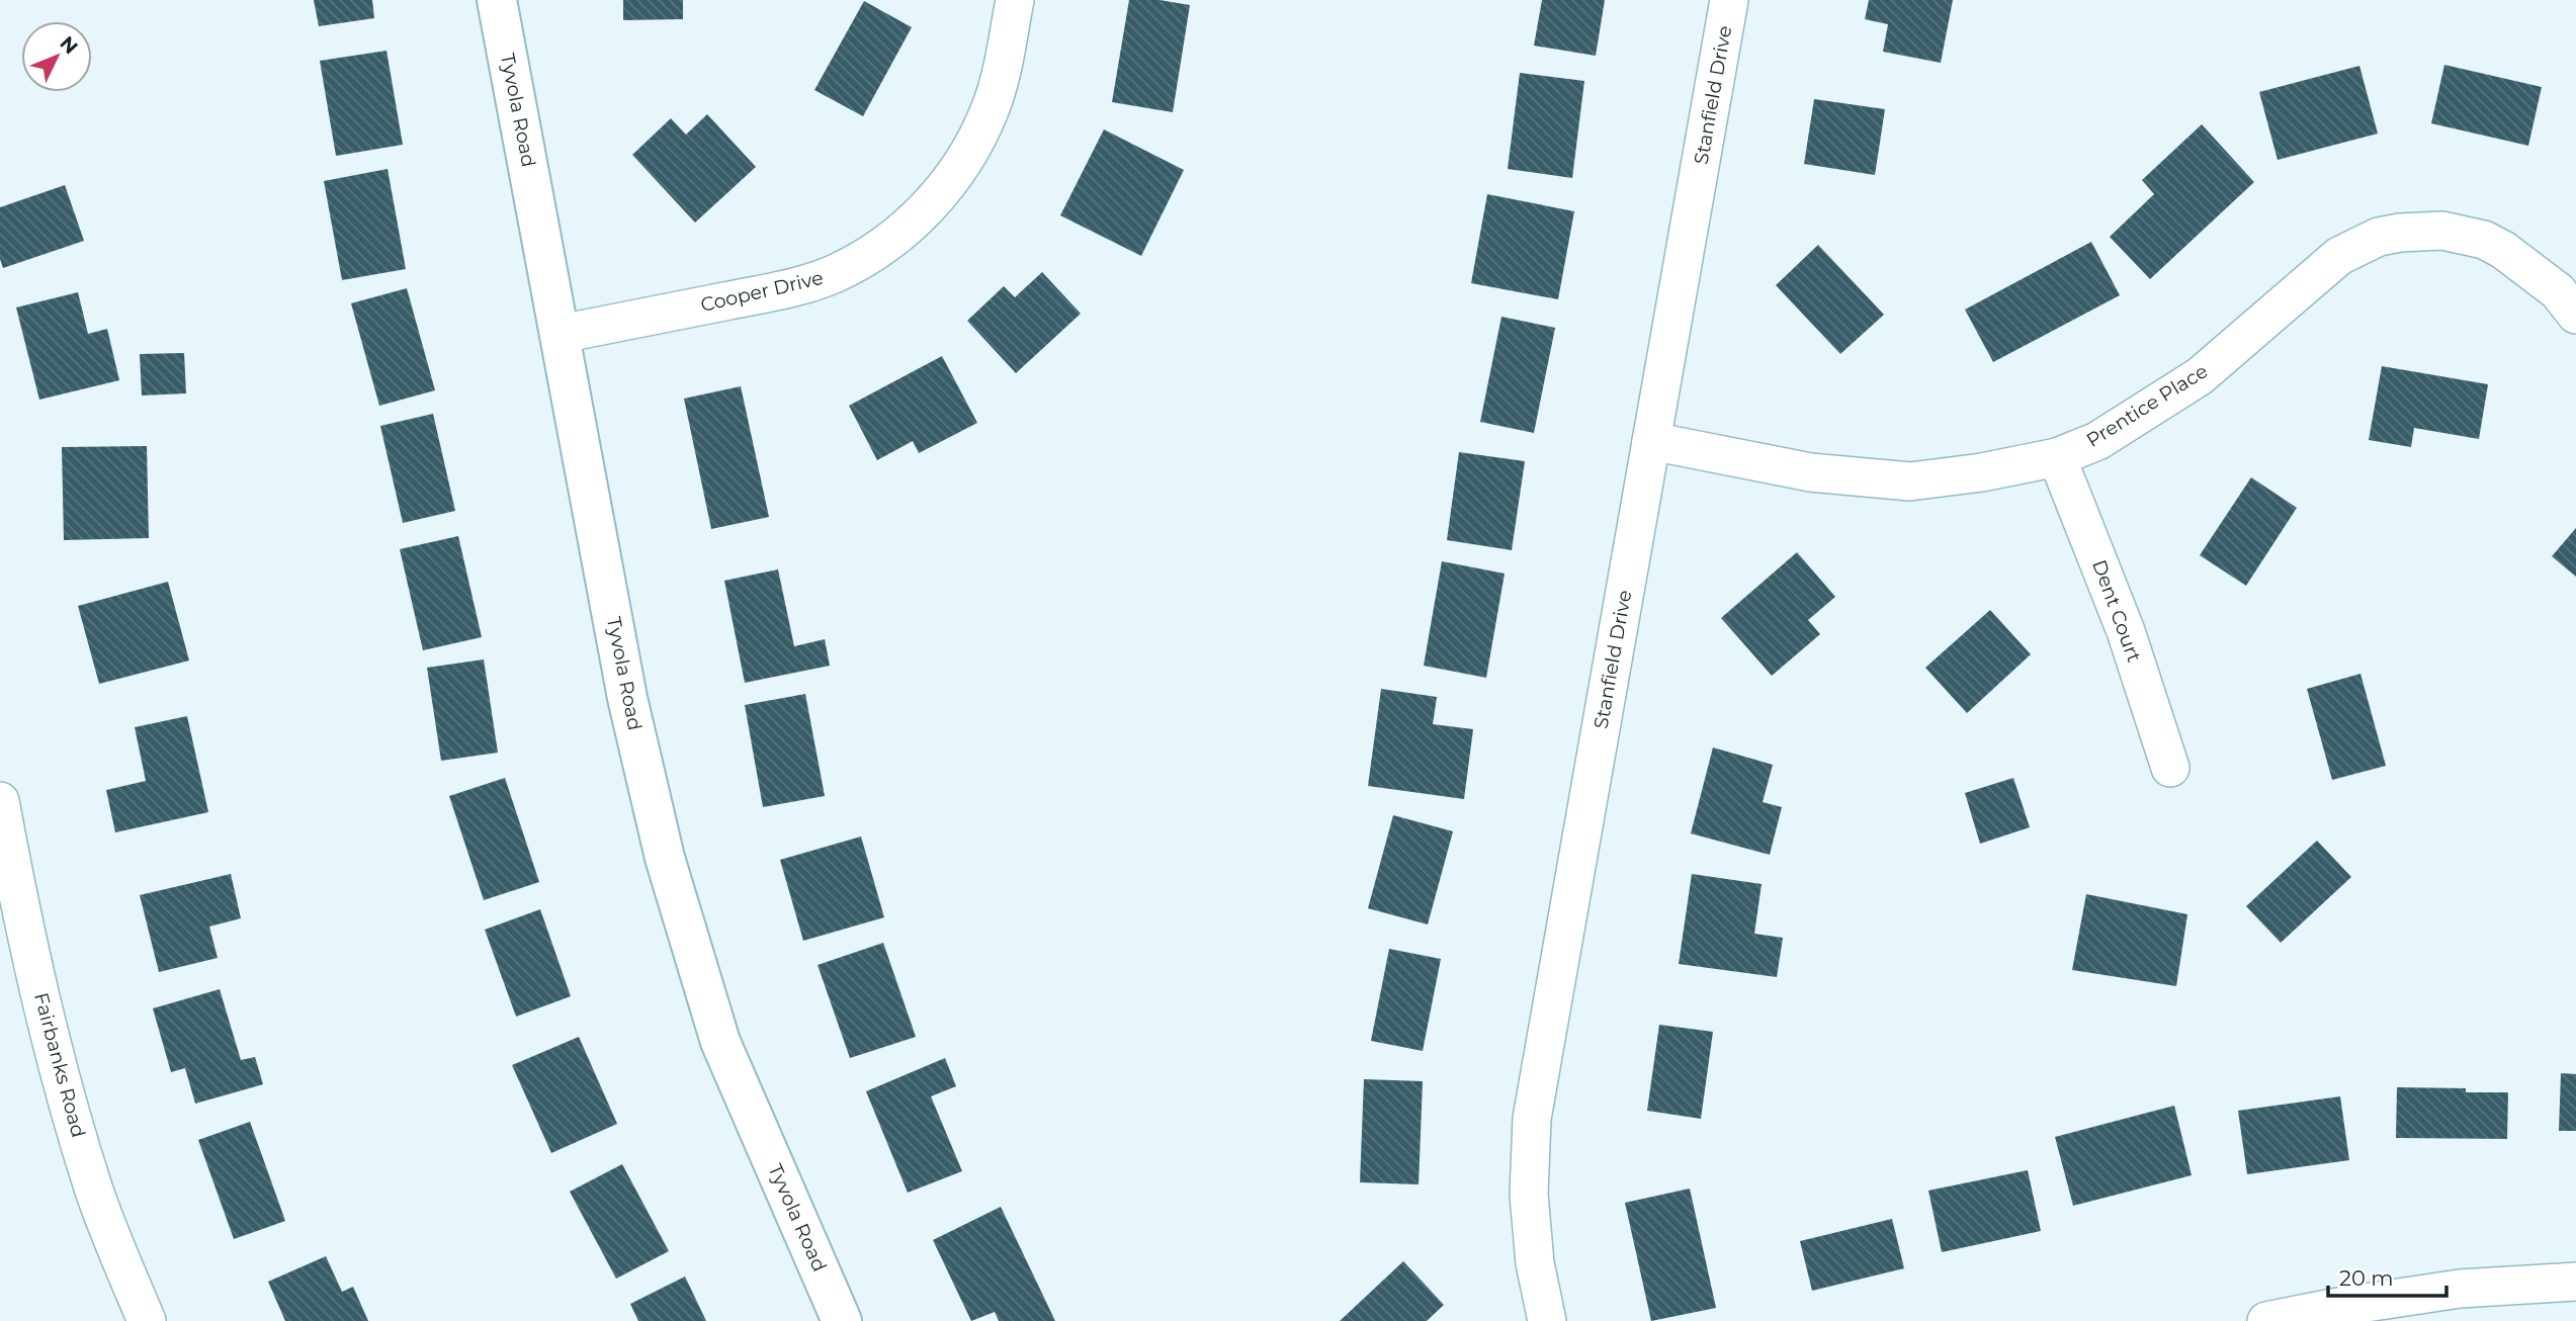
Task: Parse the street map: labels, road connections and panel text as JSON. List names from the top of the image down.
{
  "streets": {
    "main road": ["Tyvola Road"],
    "street": [
      "Stanfield Drive",
      "Cooper Drive",
      "Prentice Place",
      "Dent Court",
      "Fairbanks Road"
    ]
  },
  "crossings": [
    ["Stanfield Drive", "Prentice Place"],
    ["Tyvola Road", "Cooper Drive"],
    ["Prentice Place", "Dent Court"]
  ],
  "scale_bar": "20 m",
  "north": "top right"
}
